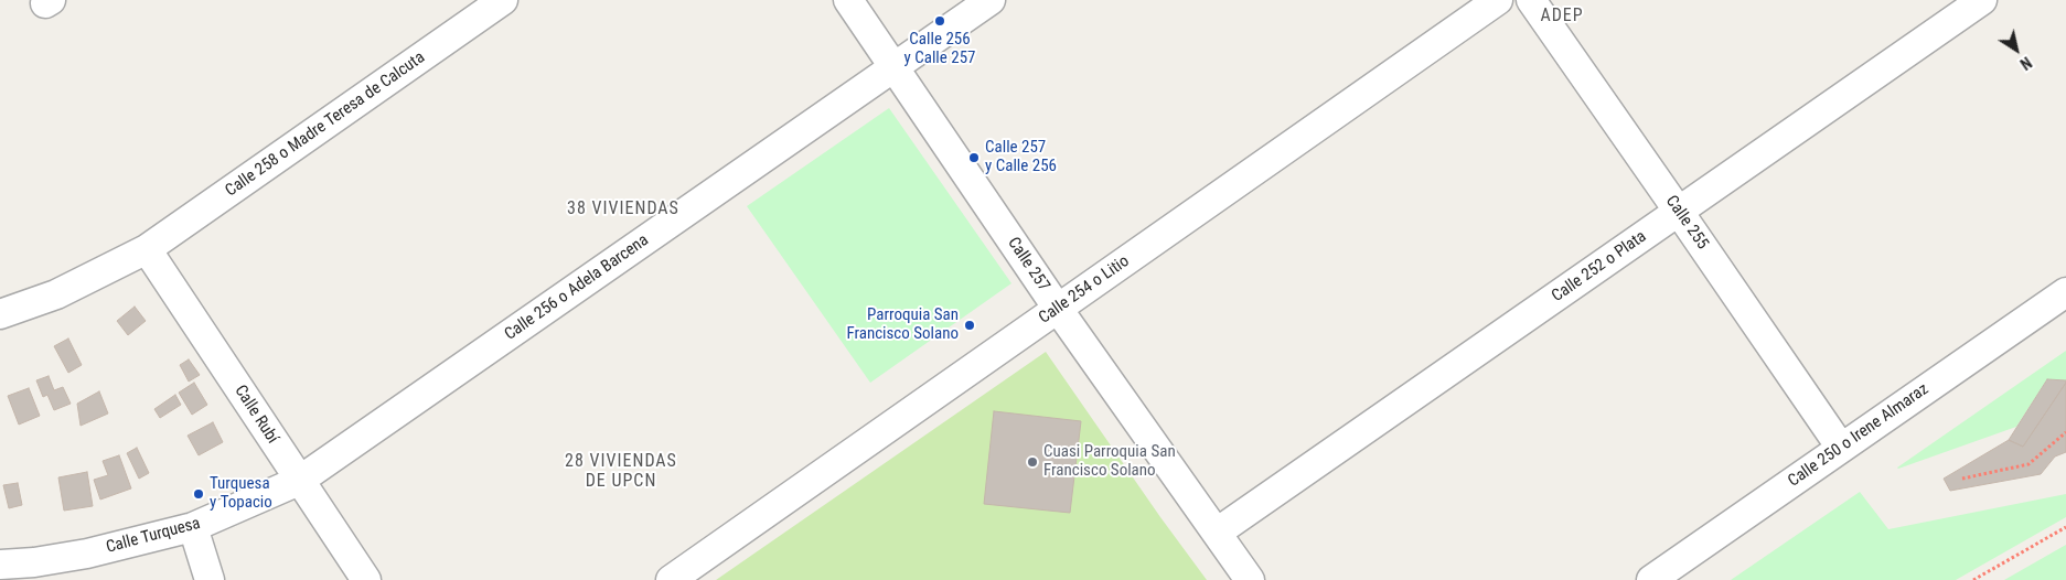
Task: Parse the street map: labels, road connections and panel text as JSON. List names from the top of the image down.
{
  "streets": {
    "street": [
      "Calle 258 o Madre Teresa de Calcuta",
      "Calle 255",
      "Calle 257",
      "Calle 252 o Plata",
      "Calle 256 o Adela Barcena",
      "Calle 254 o Litio",
      "Calle Rubí",
      "Calle 250 o Irene Almaraz",
      "Calle Turquesa"
    ]
  },
  "crossings": [
    ["Calle 258 o Madre Teresa de Calcuta", "Calle Rubí"],
    ["Calle 255", "Calle 252 o Plata"],
    ["Calle 255", "Calle 250 o Irene Almaraz"],
    ["Calle 257", "Calle 252 o Plata"],
    ["Calle 257", "Calle 256 o Adela Barcena"],
    ["Calle 257", "Calle 254 o Litio"],
    ["Calle 256 o Adela Barcena", "Calle Rubí"],
    ["Calle 256 o Adela Barcena", "Calle Turquesa"],
    ["Calle Rubí", "Calle Turquesa"]
  ],
  "districts": ["ADEP", "38 VIVIENDAS", "28 VIVIENDAS DE UPCN"],
  "places": [
    "Calle 256 y Calle 257",
    "Calle 257 y Calle 256",
    "Parroquia San Francisco Solano",
    "Cuasi Parroquia San Francisco Solano",
    "Turquesa y Topacio"
  ],
  "north": "bottom right"
}
